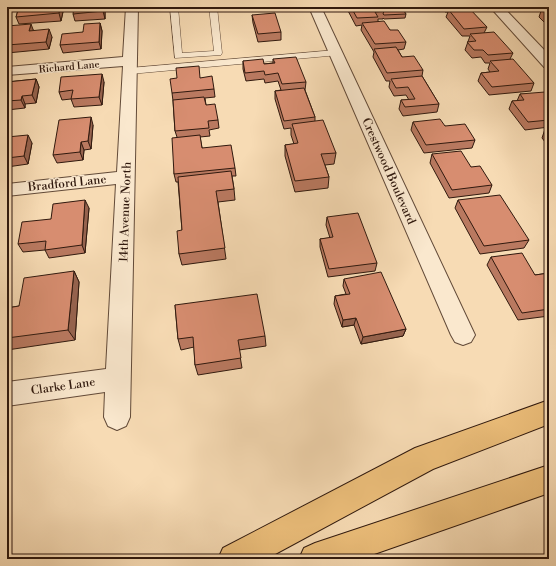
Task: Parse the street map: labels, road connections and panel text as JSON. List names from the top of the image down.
{
  "streets": {
    "street": [
      "Richard Lane",
      "Crestwood Boulevard",
      "Bradford Lane",
      "14th Avenue North",
      "Clarke Lane"
    ]
  },
  "crossings": [
    ["Richard Lane", "14th Avenue North"],
    ["Bradford Lane", "14th Avenue North"],
    ["14th Avenue North", "Clarke Lane"]
  ]
}
